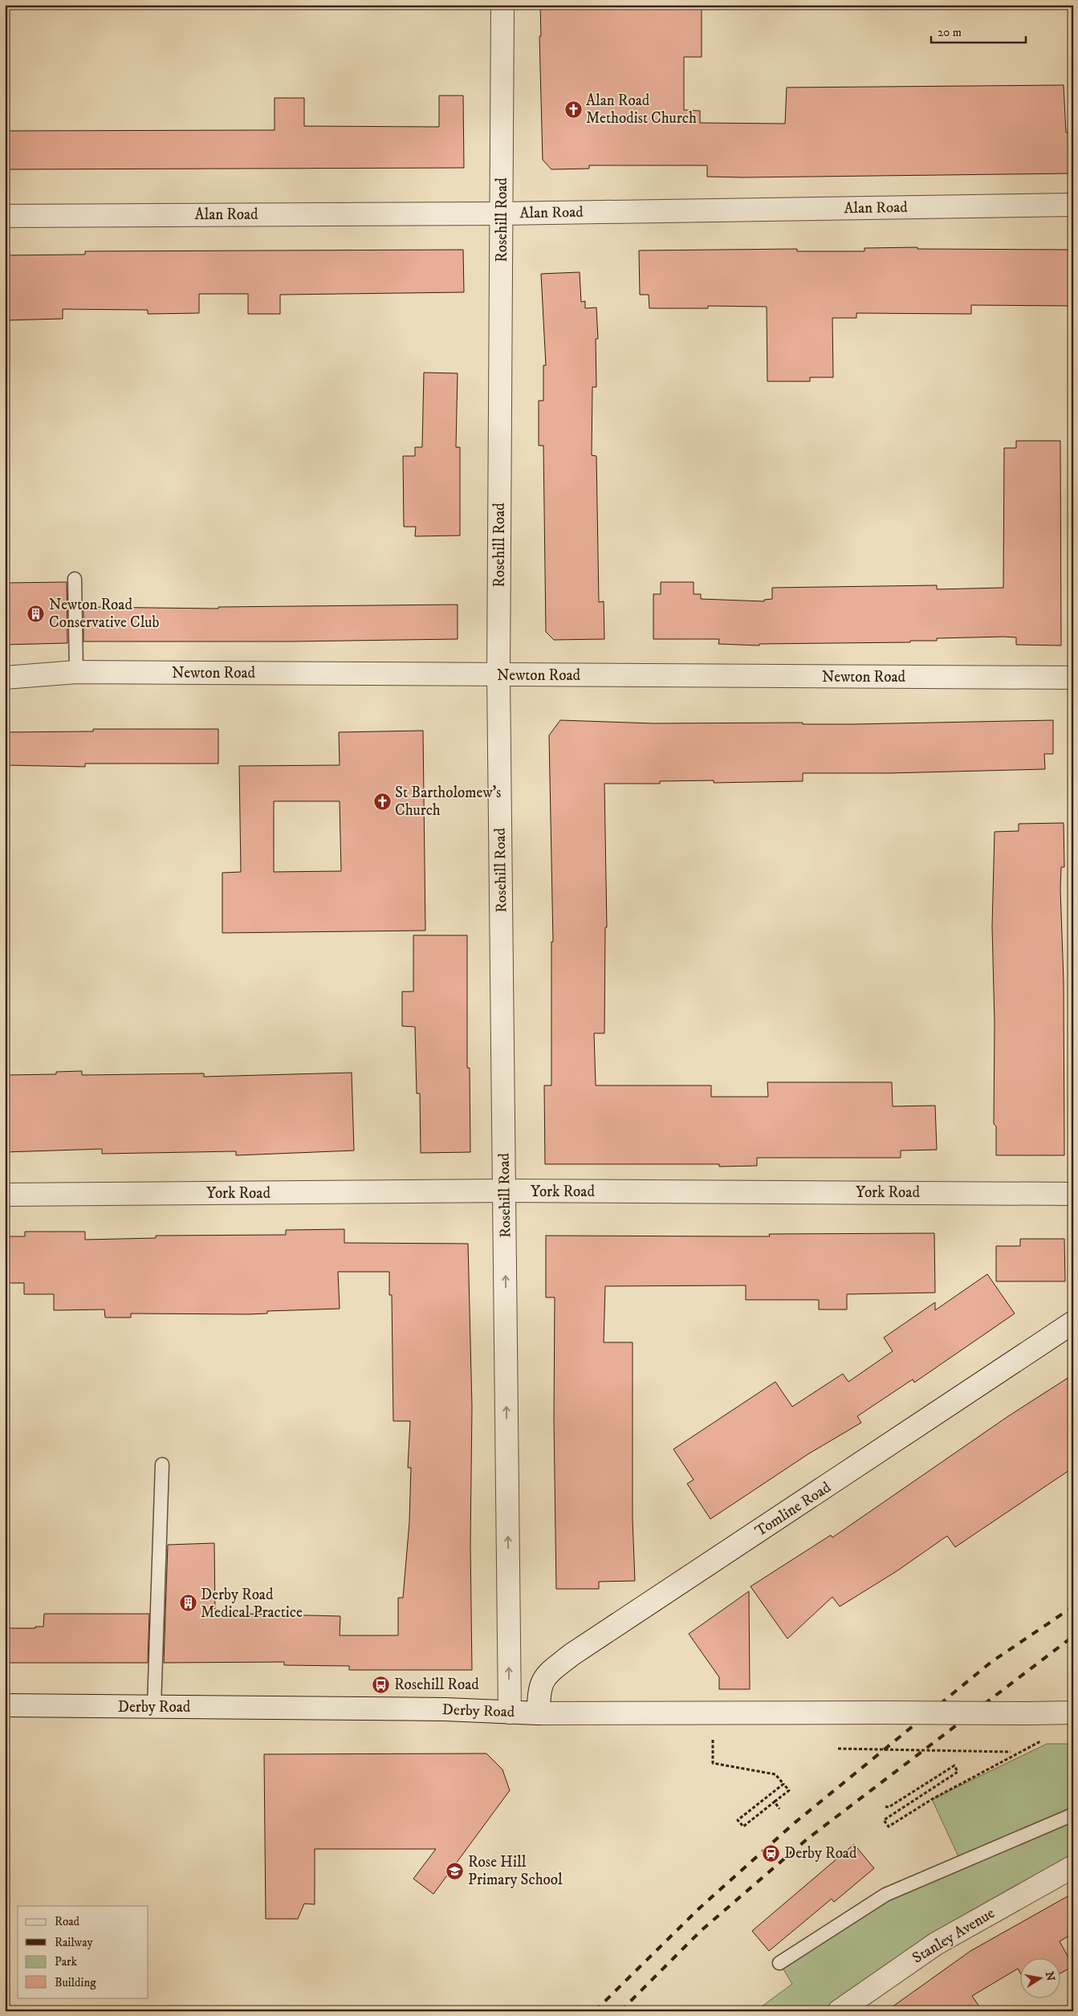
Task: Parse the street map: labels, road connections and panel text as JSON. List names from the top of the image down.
{
  "streets": {
    "street": [
      "Alan Road",
      "Rosehill Road",
      "Newton Road",
      "York Road",
      "Tomline Road",
      "Derby Road",
      "Stanley Avenue"
    ]
  },
  "crossings": [
    ["Alan Road", "Rosehill Road"],
    ["Rosehill Road", "Newton Road"],
    ["Rosehill Road", "York Road"],
    ["Rosehill Road", "Derby Road"],
    ["Tomline Road", "Derby Road"]
  ],
  "places": {
    "church": ["Alan Road Methodist Church", "St Bartholomew's Church"],
    "building": ["Newton Road Conservative Club", "Derby Road Medical Practice"],
    "bus stop": ["Rosehill Road"],
    "station": ["Derby Road"],
    "school or university": ["Rose Hill Primary School"]
  },
  "legend": [
    "Road",
    "Railway",
    "Park",
    "Building"
  ],
  "scale_bar": "20 m",
  "north": "right"
}
